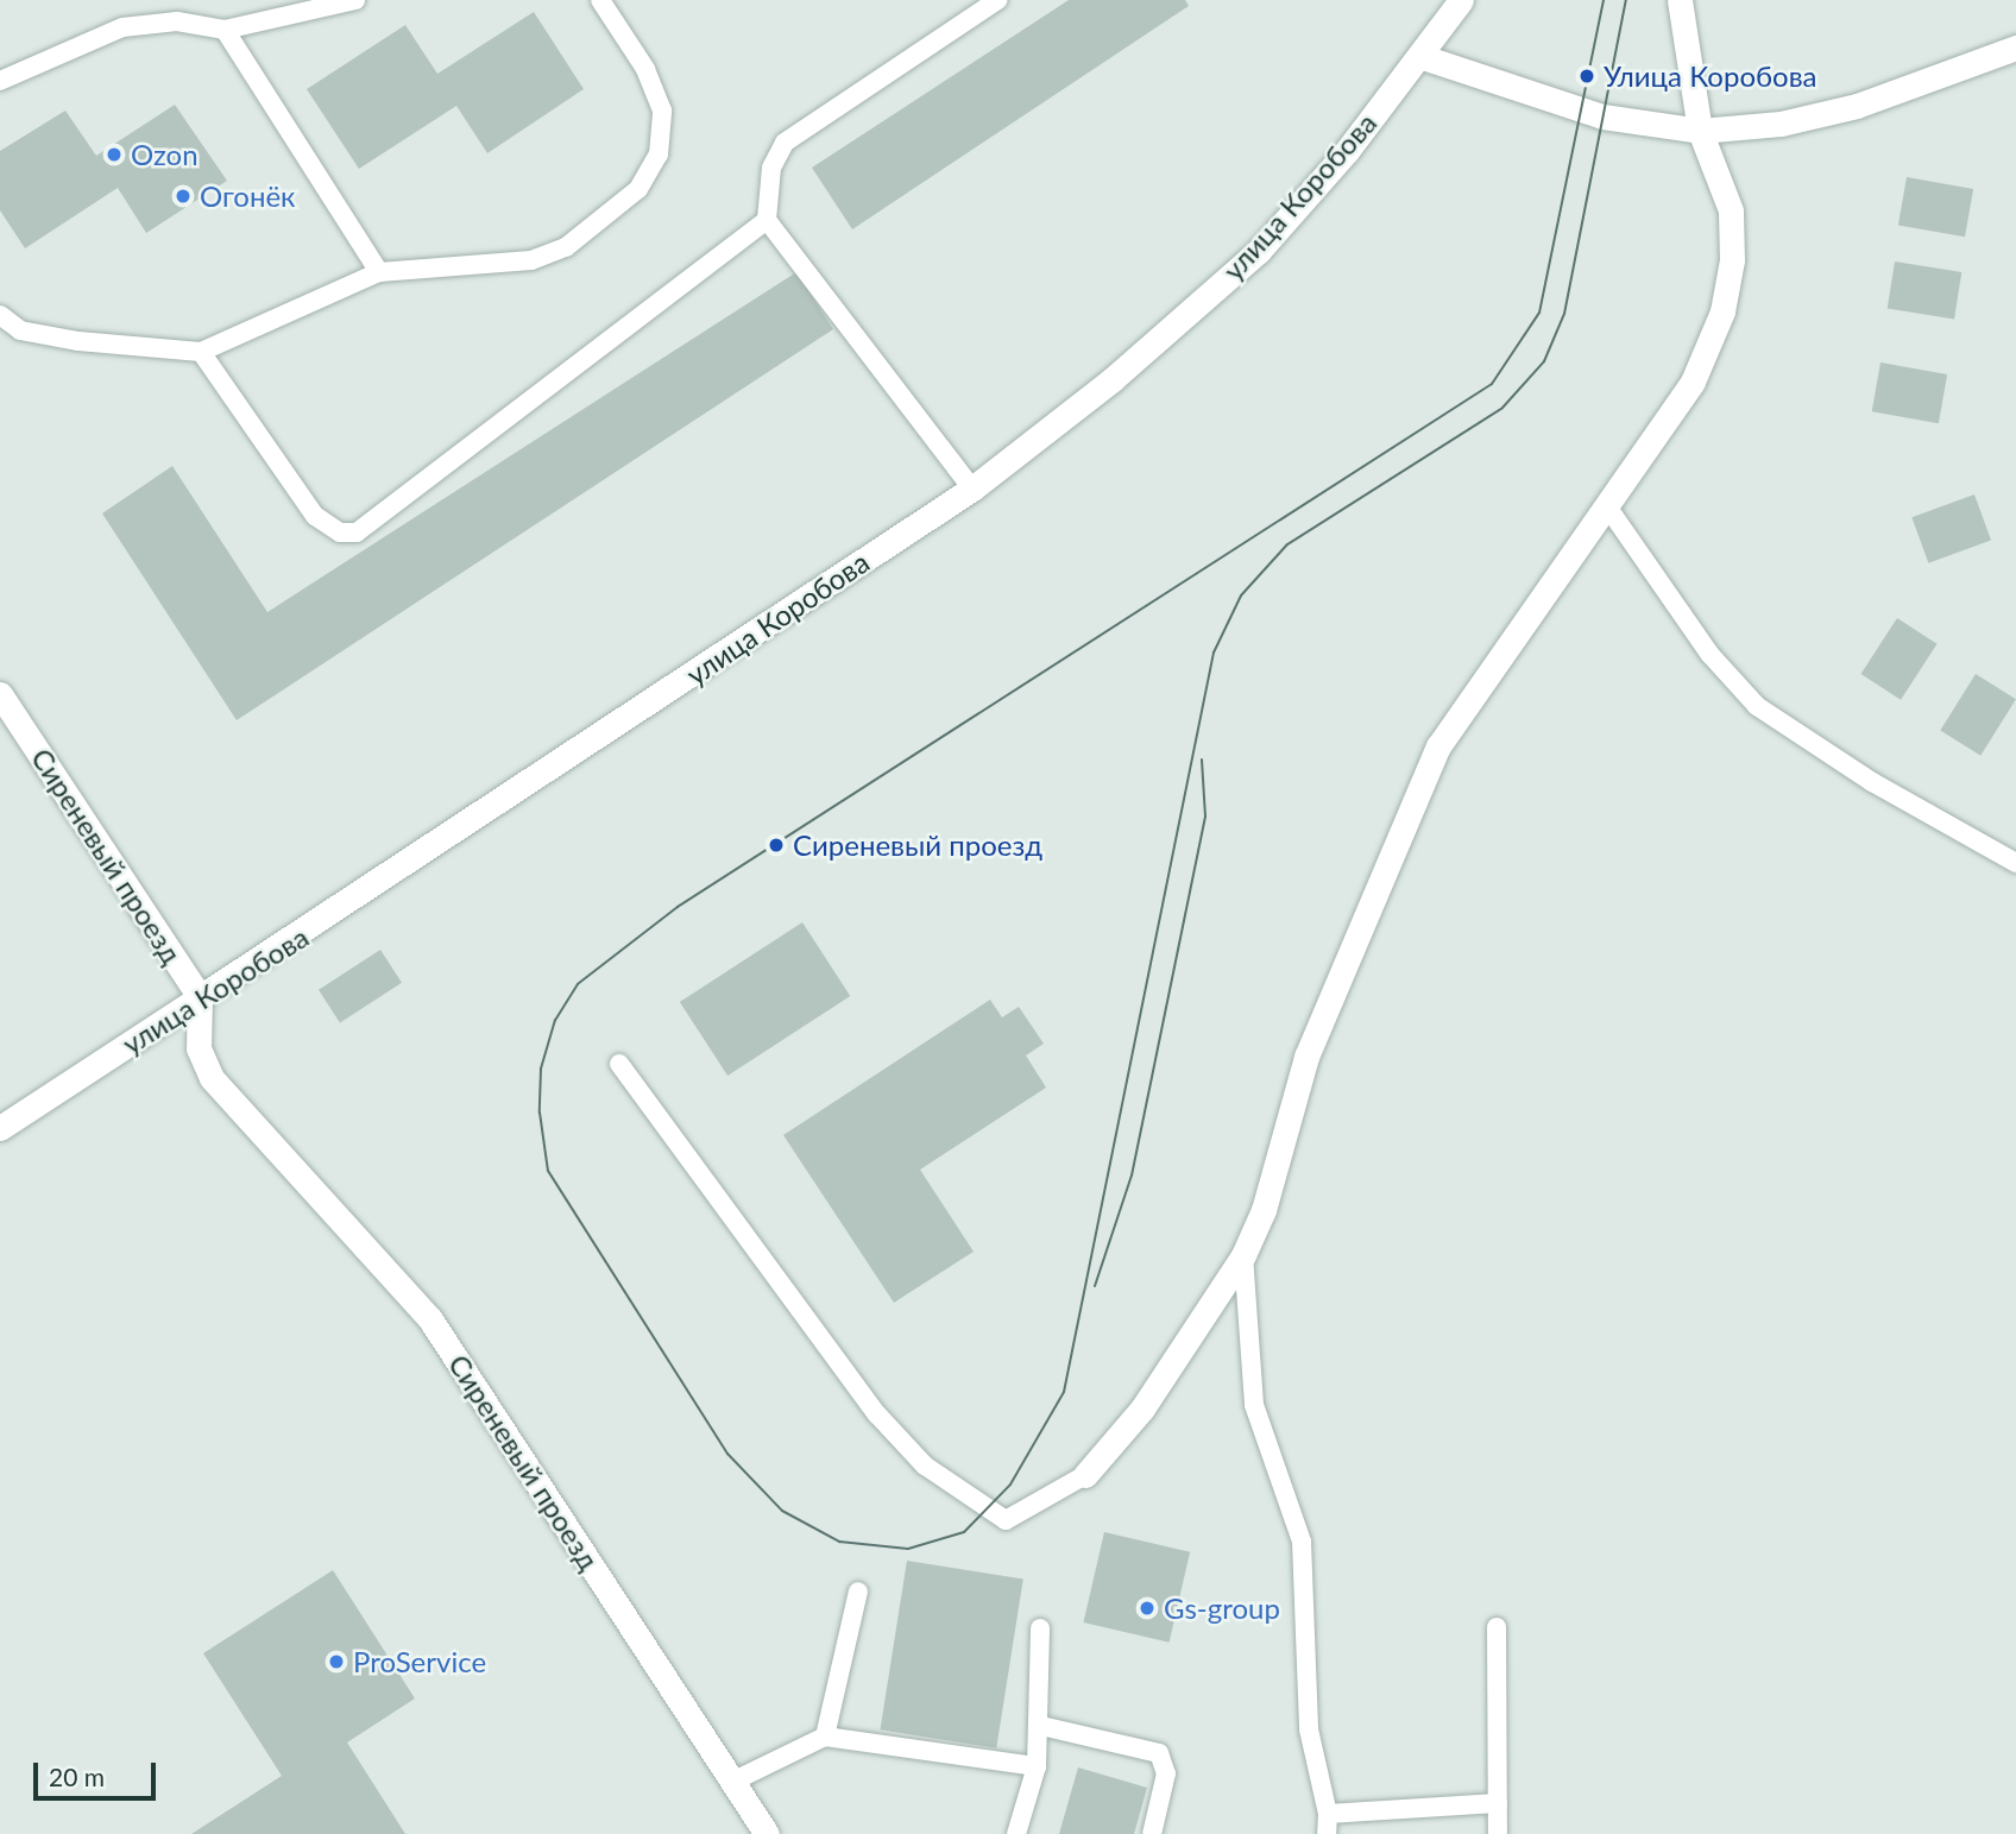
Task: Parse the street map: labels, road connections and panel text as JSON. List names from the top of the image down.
{
  "streets": {
    "street": ["улица Коробова", "Сиреневый проезд"]
  },
  "crossings": [
    ["улица Коробова", "Сиреневый проезд"]
  ],
  "places": [
    "Улица Коробова",
    "Ozon",
    "Огонёк",
    "Сиреневый проезд",
    "Gs-group",
    "ProService"
  ],
  "scale_bar": "20 m"
}
